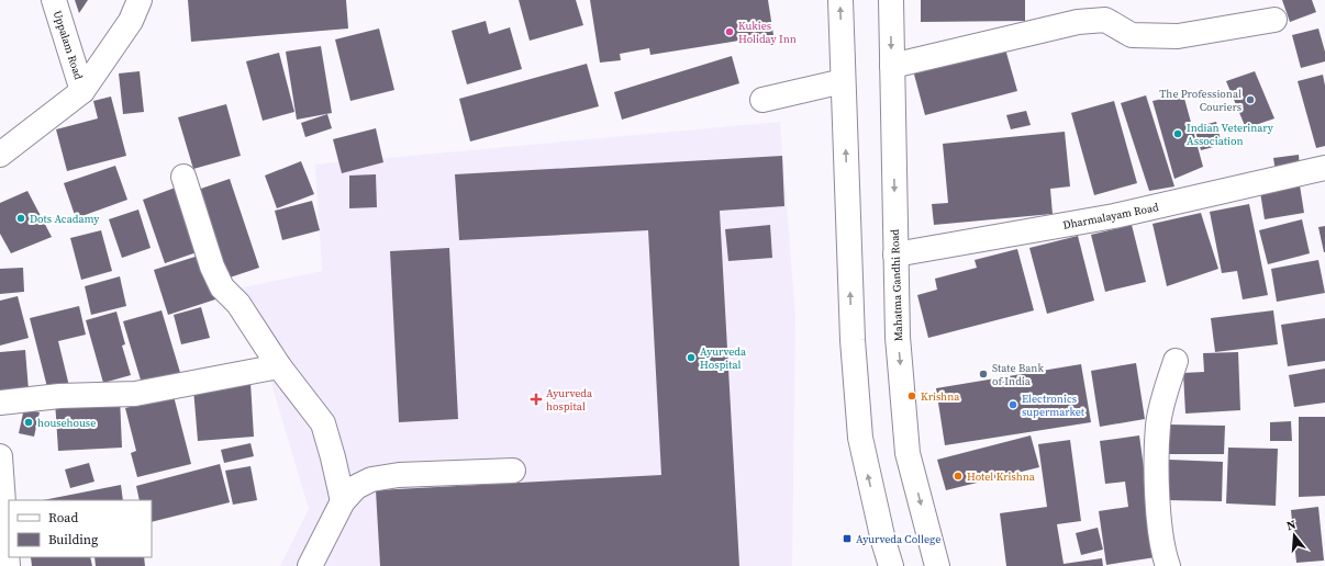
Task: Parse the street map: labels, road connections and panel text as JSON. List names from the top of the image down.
{
  "streets": {
    "street": ["Uppalam Road", "Dharmalayam Road", "Mahatma Gandhi Road"]
  },
  "crossings": [
    ["Dharmalayam Road", "Mahatma Gandhi Road"]
  ],
  "places": {
    "other": [
      "Kukies Holiday Inn",
      "The Professional Couriers",
      "Indian Veterinary Association",
      "Dots Acadamy",
      "Ayurveda Hospital",
      "State Bank of India",
      "Krishna",
      "Electronics supermarket",
      "househouse",
      "Hotel Krishna"
    ],
    "health": ["Ayurveda hospital"],
    "transit": ["Ayurveda College"]
  },
  "legend": ["Road", "Building"],
  "north": "top"
}
